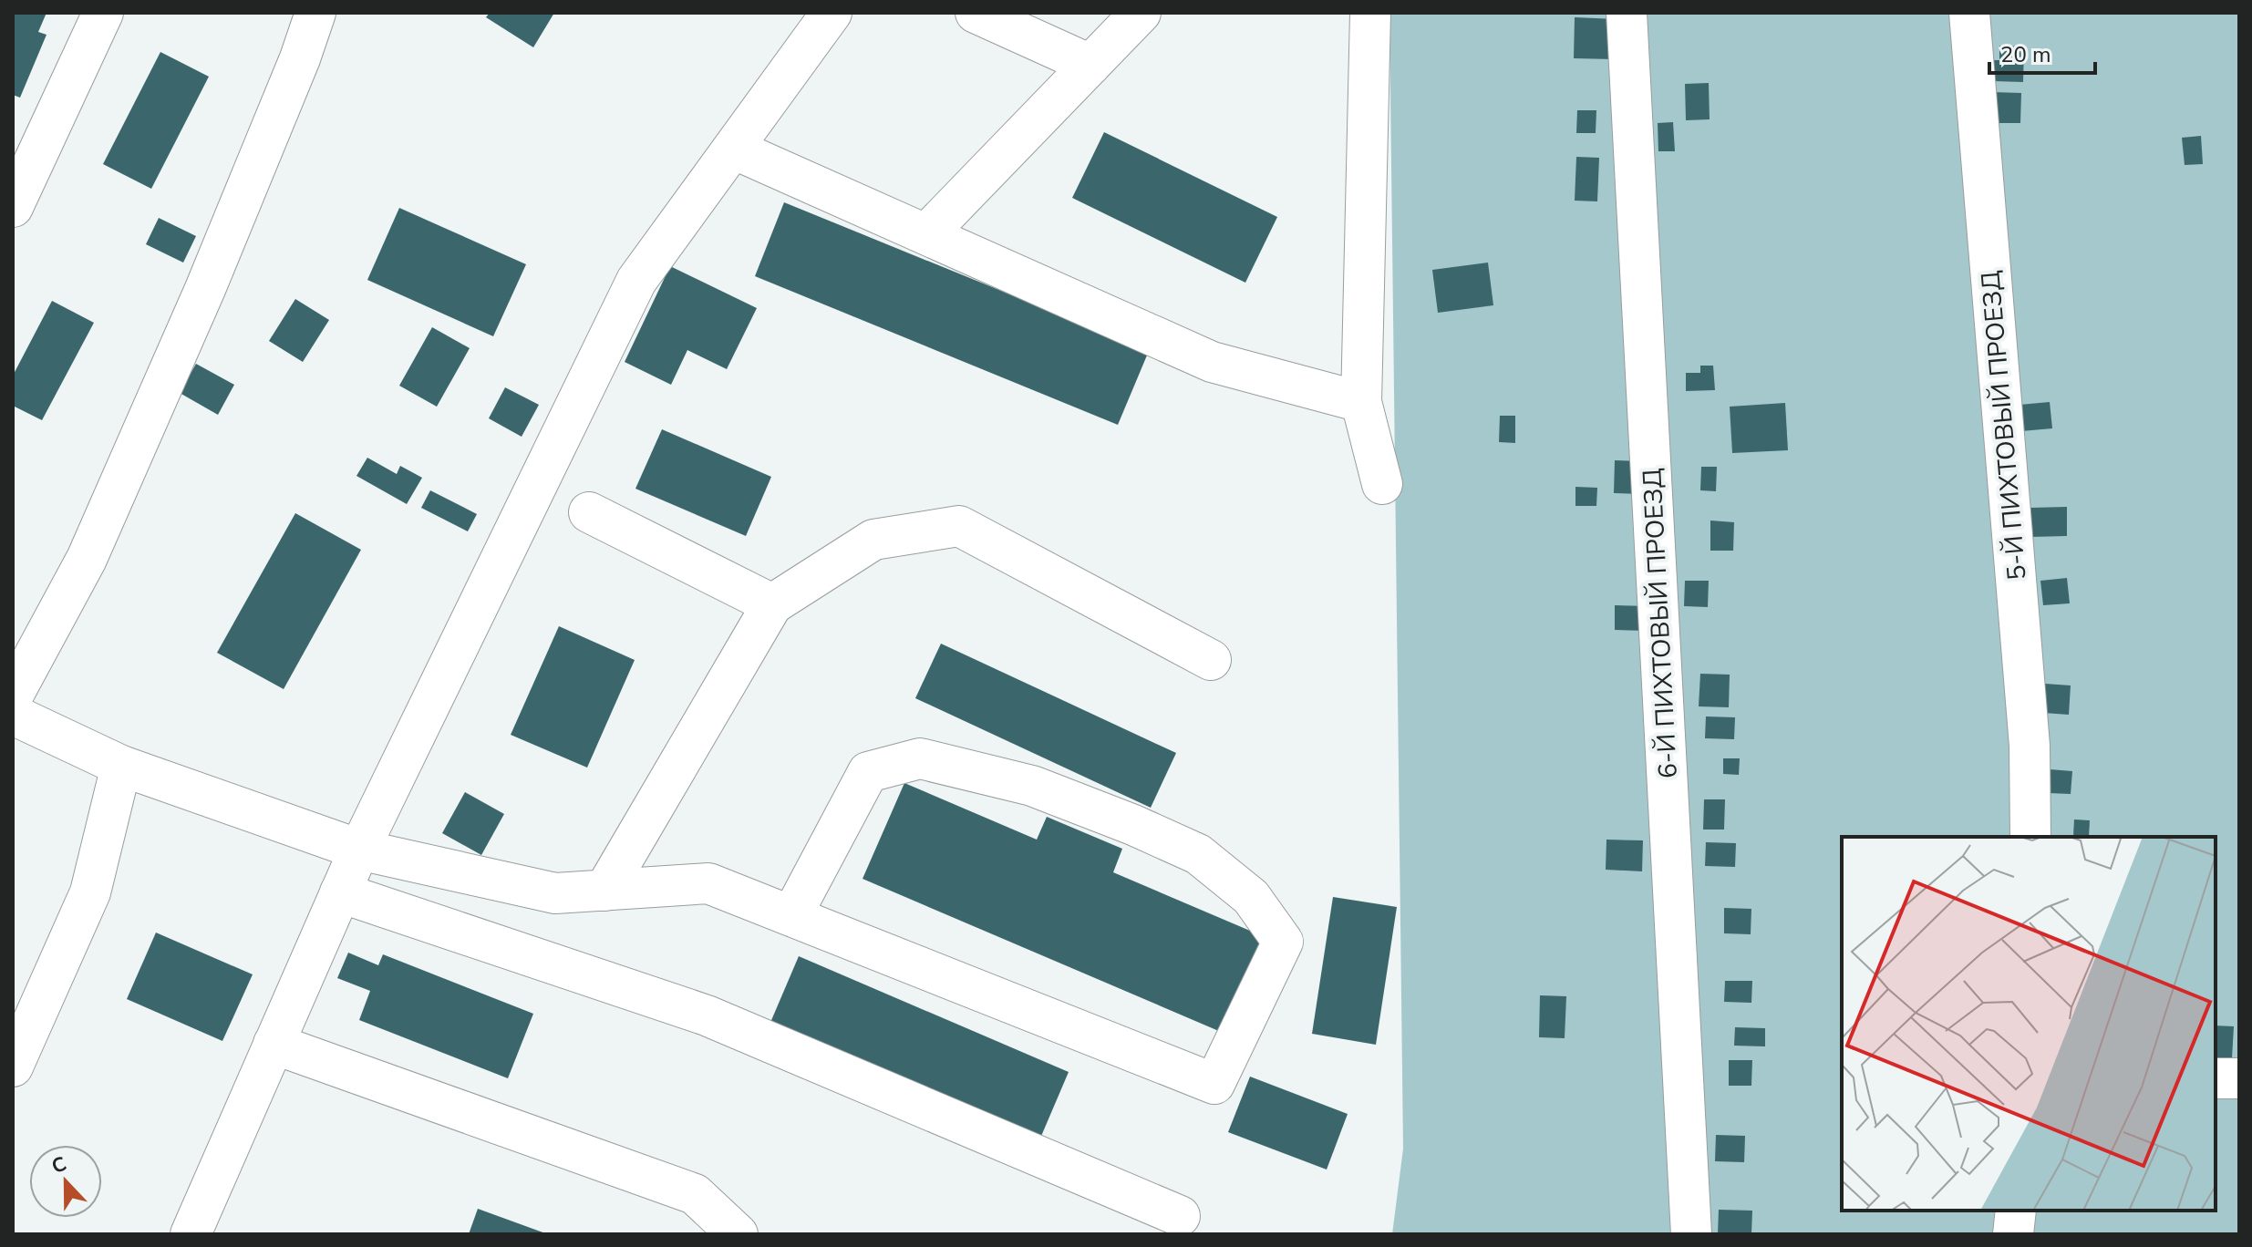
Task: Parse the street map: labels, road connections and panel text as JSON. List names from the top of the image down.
{
  "streets": {
    "lane": ["5-Й ПИХТОВЫЙ ПРОЕЗД", "6-Й ПИХТОВЫЙ ПРОЕЗД"]
  },
  "scale_bar": "20 m",
  "north": "top"
}
